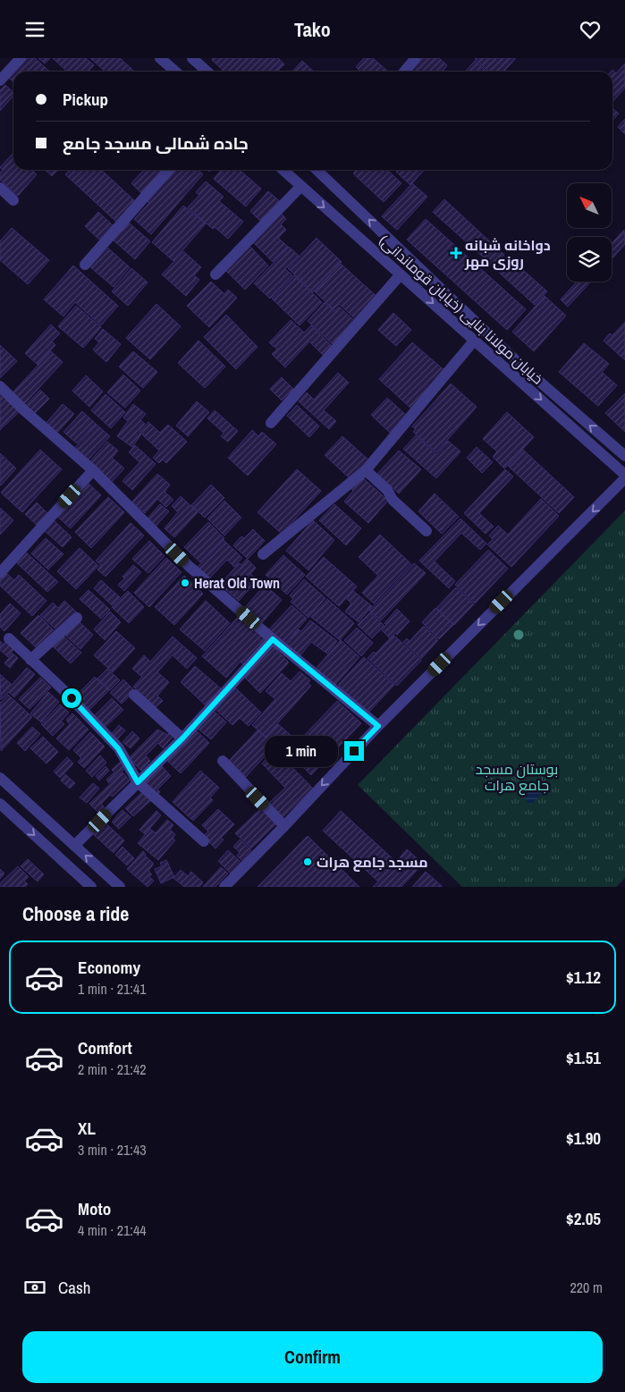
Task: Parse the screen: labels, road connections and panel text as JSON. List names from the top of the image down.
{
  "streets": {
    "street": ["خیابان مولانا بنایی (خیابان قوماندانی)"]
  },
  "parks": ["بوستان مسجد جامع هرات"],
  "places": {
    "health": ["دواخانه شبانه روزی مهر"],
    "other": ["Herat Old Town", "مسجد جامع هرات"]
  },
  "north": "top left",
  "page": {
    "header": "Tako",
    "banner": ["Pickup", "جاده شمالی مسجد جامع"],
    "bubble": "1 min",
    "heading": "Choose a ride",
    "list": [
      {
        "name": "Economy",
        "note": "1 min · 21:41",
        "value": "$1.12"
      },
      {
        "name": "Comfort",
        "note": "2 min · 21:42",
        "value": "$1.51"
      },
      {
        "name": "XL",
        "note": "3 min · 21:43",
        "value": "$1.90"
      },
      {
        "name": "Moto",
        "note": "4 min · 21:44",
        "value": "$2.05"
      }
    ],
    "pay": ["Cash", "220 m"],
    "buttons": "Confirm"
  }
}
